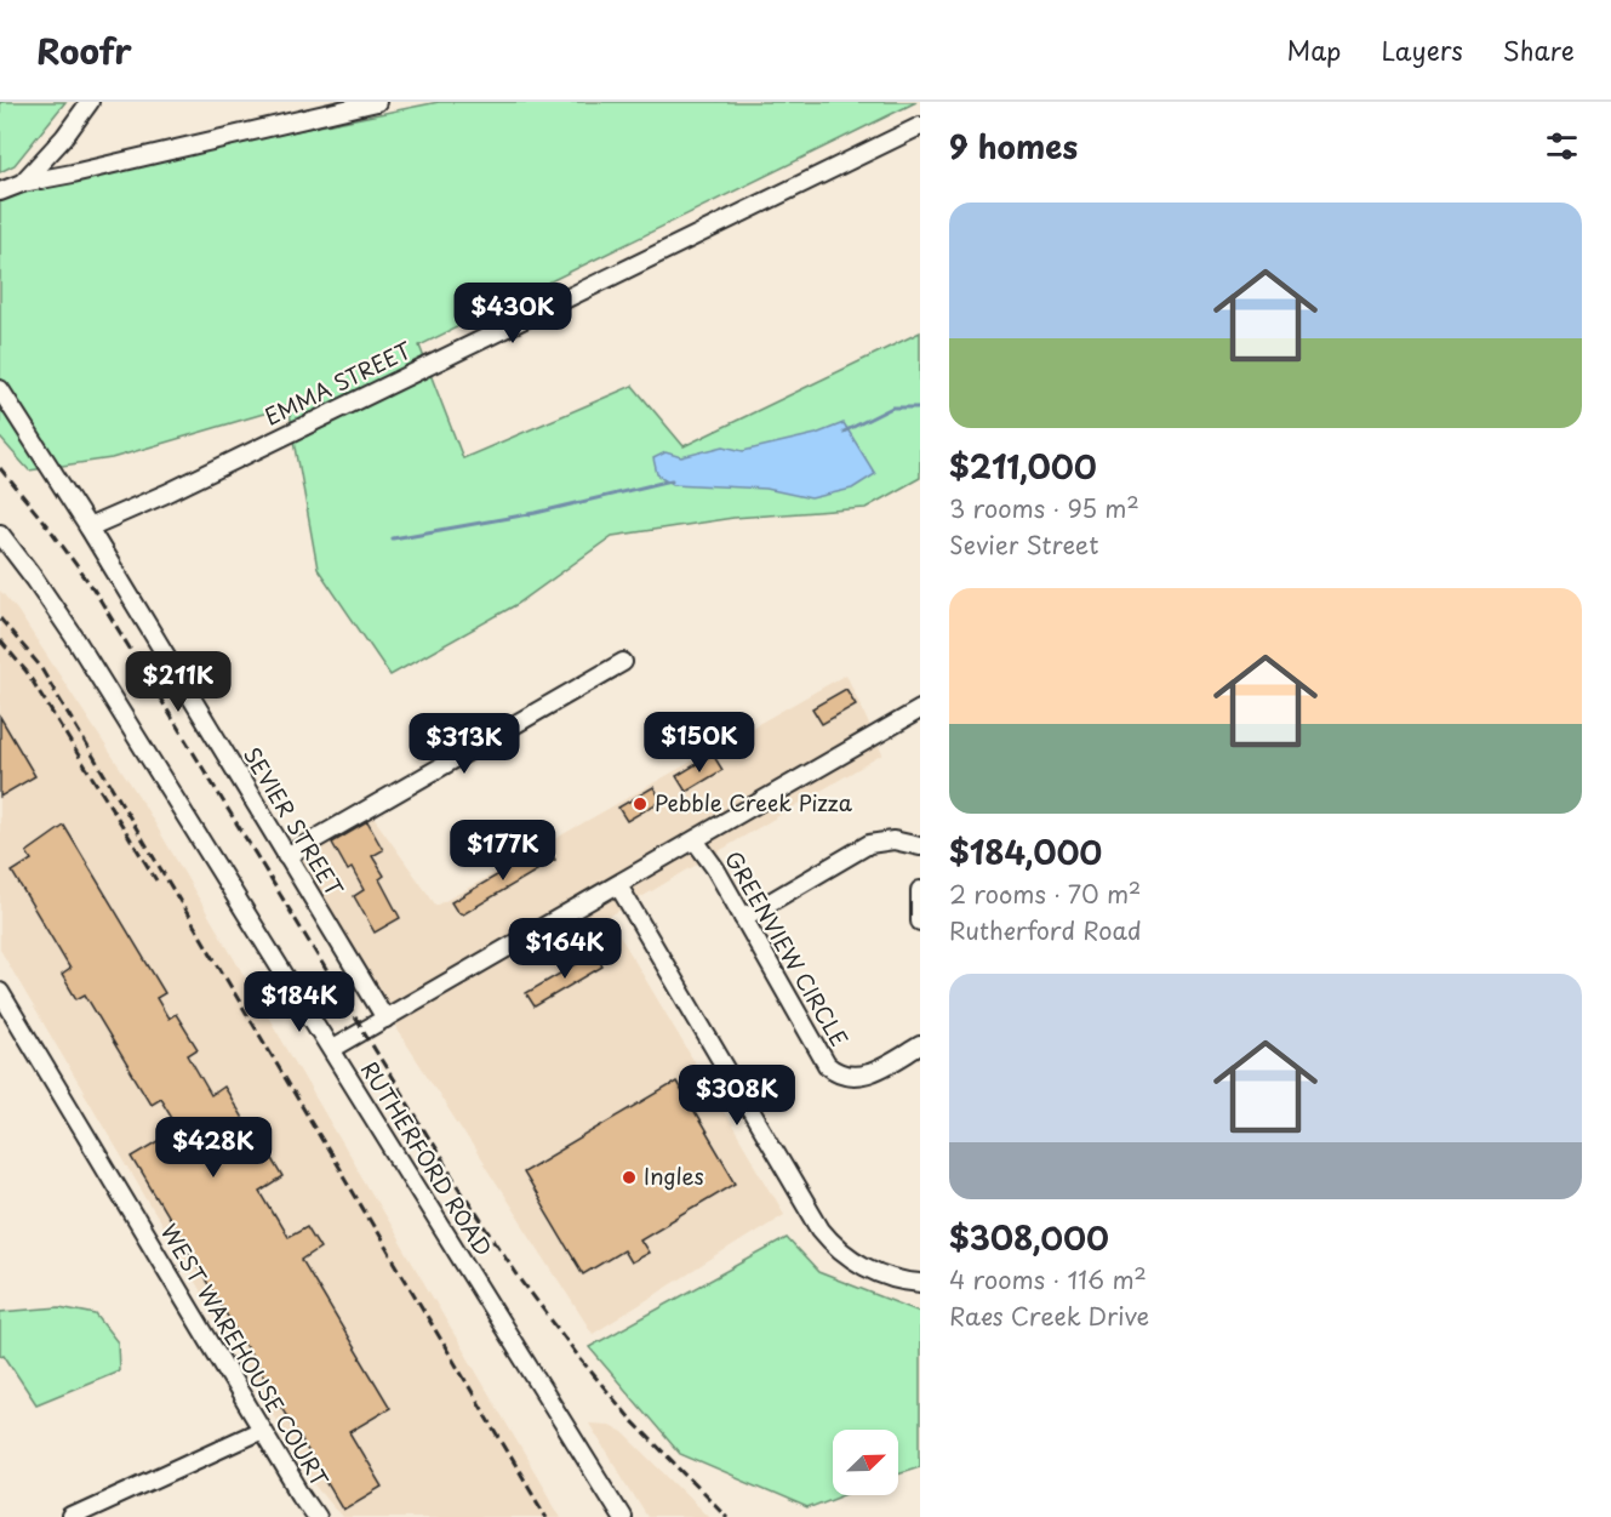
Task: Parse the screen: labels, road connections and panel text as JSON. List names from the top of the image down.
{
  "streets": {
    "street": [
      "EMMA STREET",
      "SEVIER STREET",
      "GREENVIEW CIRCLE",
      "RUTHERFORD ROAD",
      "WEST WAREHOUSE COURT"
    ]
  },
  "crossings": [
    ["EMMA STREET", "SEVIER STREET"]
  ],
  "places": ["Pebble Creek Pizza", "Ingles"],
  "north": "top right",
  "page": {
    "header": "Roofr",
    "nav": ["Map", "Layers", "Share"],
    "heading": "9 homes",
    "list": [
      {
        "name": "$211,000",
        "note": "3 rooms · 95 m² · Sevier Street"
      },
      {
        "name": "$184,000",
        "note": "2 rooms · 70 m² · Rutherford Road"
      },
      {
        "name": "$308,000",
        "note": "4 rooms · 116 m² · Raes Creek Drive"
      }
    ],
    "price": [
      "$430K",
      "$211K",
      "$150K",
      "$313K",
      "$177K",
      "$164K",
      "$184K",
      "$308K",
      "$428K"
    ]
  }
}
